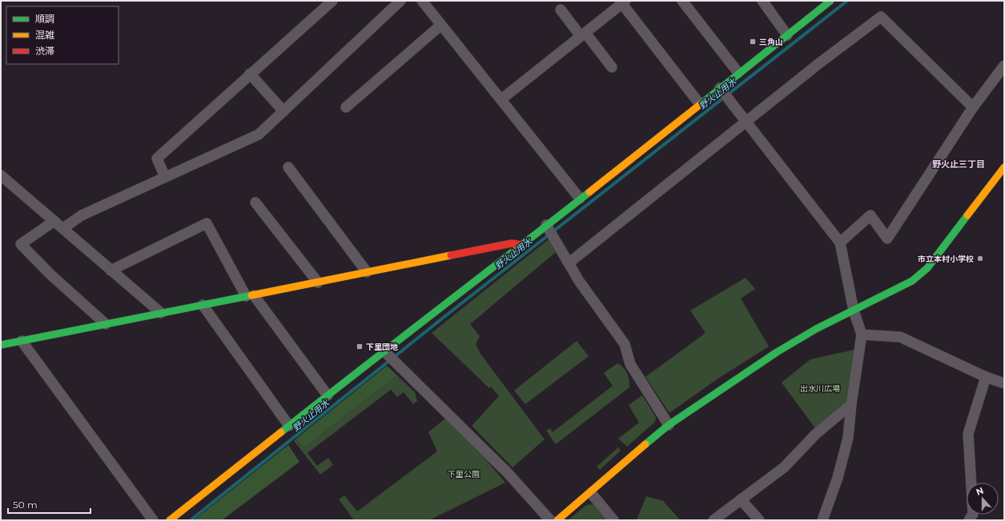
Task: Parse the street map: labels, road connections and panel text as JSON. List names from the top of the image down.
{
  "districts": ["野火止三丁目"],
  "water": ["野火止用水"],
  "parks": ["出水川広場", "下里公園"],
  "places": {
    "transit": ["三角山", "下里団地"],
    "other": ["市立本村小学校"]
  },
  "legend": ["順調", "混雑", "渋滞"],
  "scale_bar": "50 m",
  "north": "top"
}
